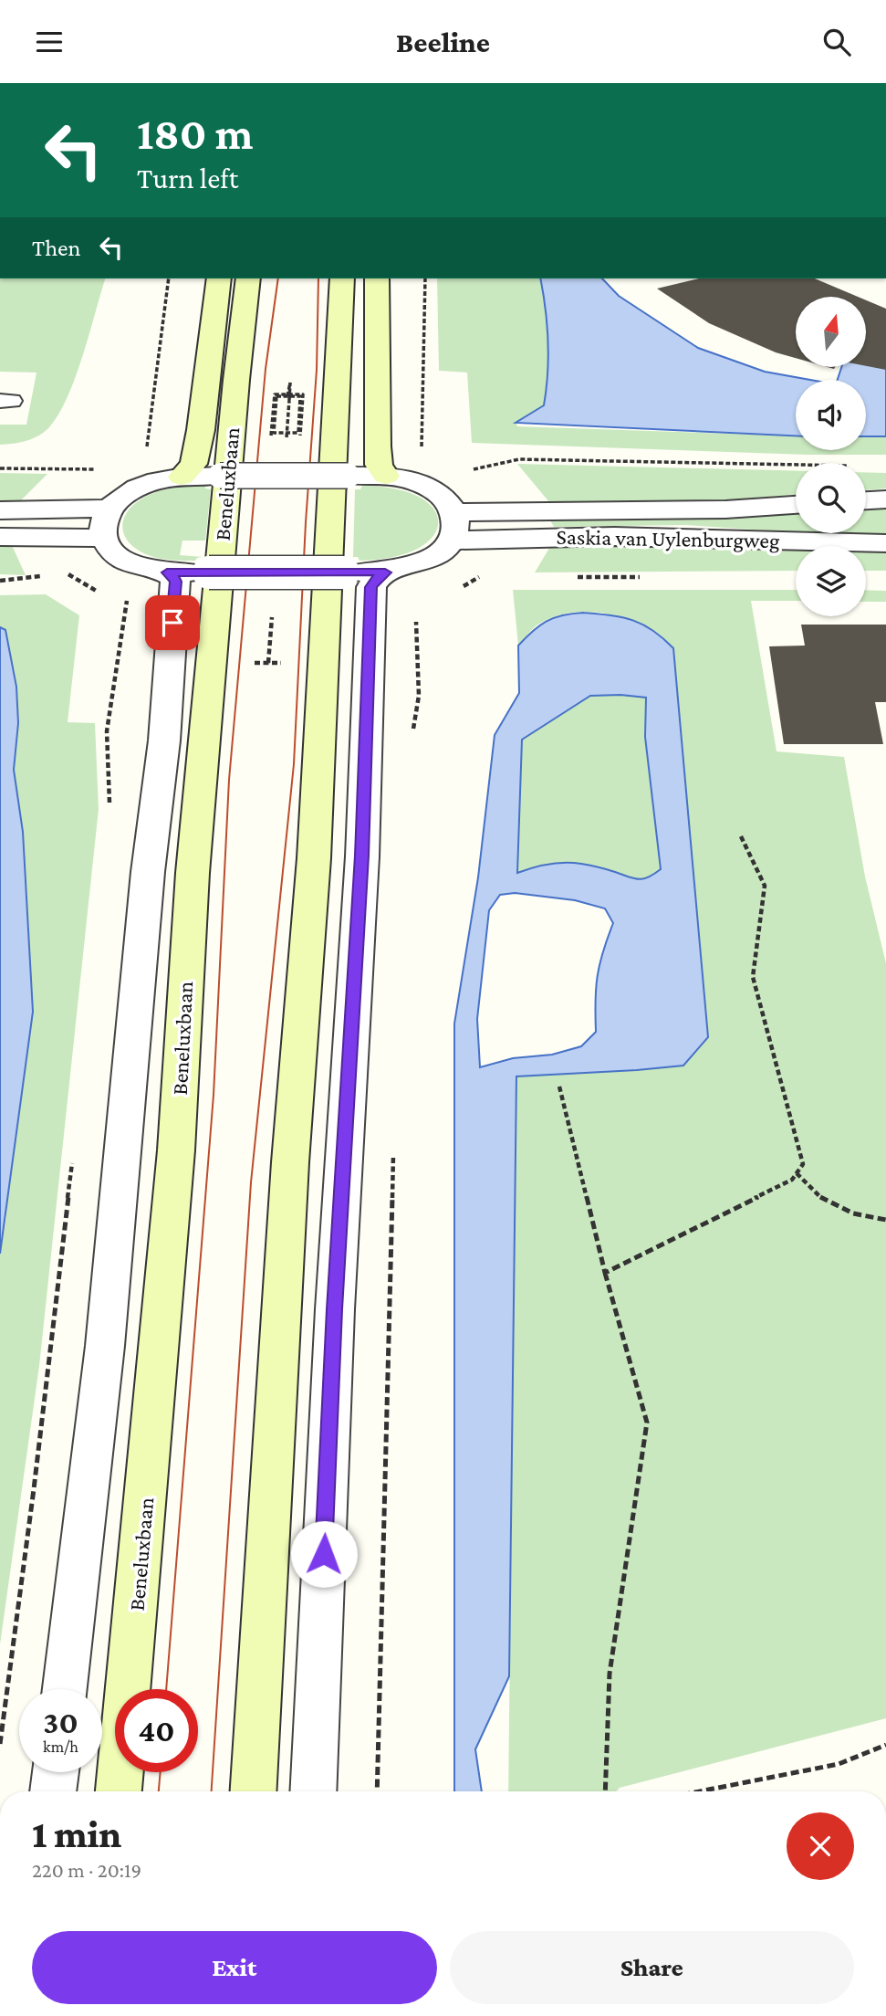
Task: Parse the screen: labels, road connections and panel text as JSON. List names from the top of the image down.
{
  "streets": {
    "main road": ["Beneluxbaan"],
    "street": ["Saskia van Uylenburgweg"]
  },
  "north": "top",
  "page": {
    "header": "Beeline",
    "turn": ["180 m", "Turn left"],
    "then": "Then",
    "speed": "30 km/h",
    "limit": "40",
    "heading": ["1 min", "220 m · 20:19"],
    "buttons": ["Exit", "Share"]
  }
}
